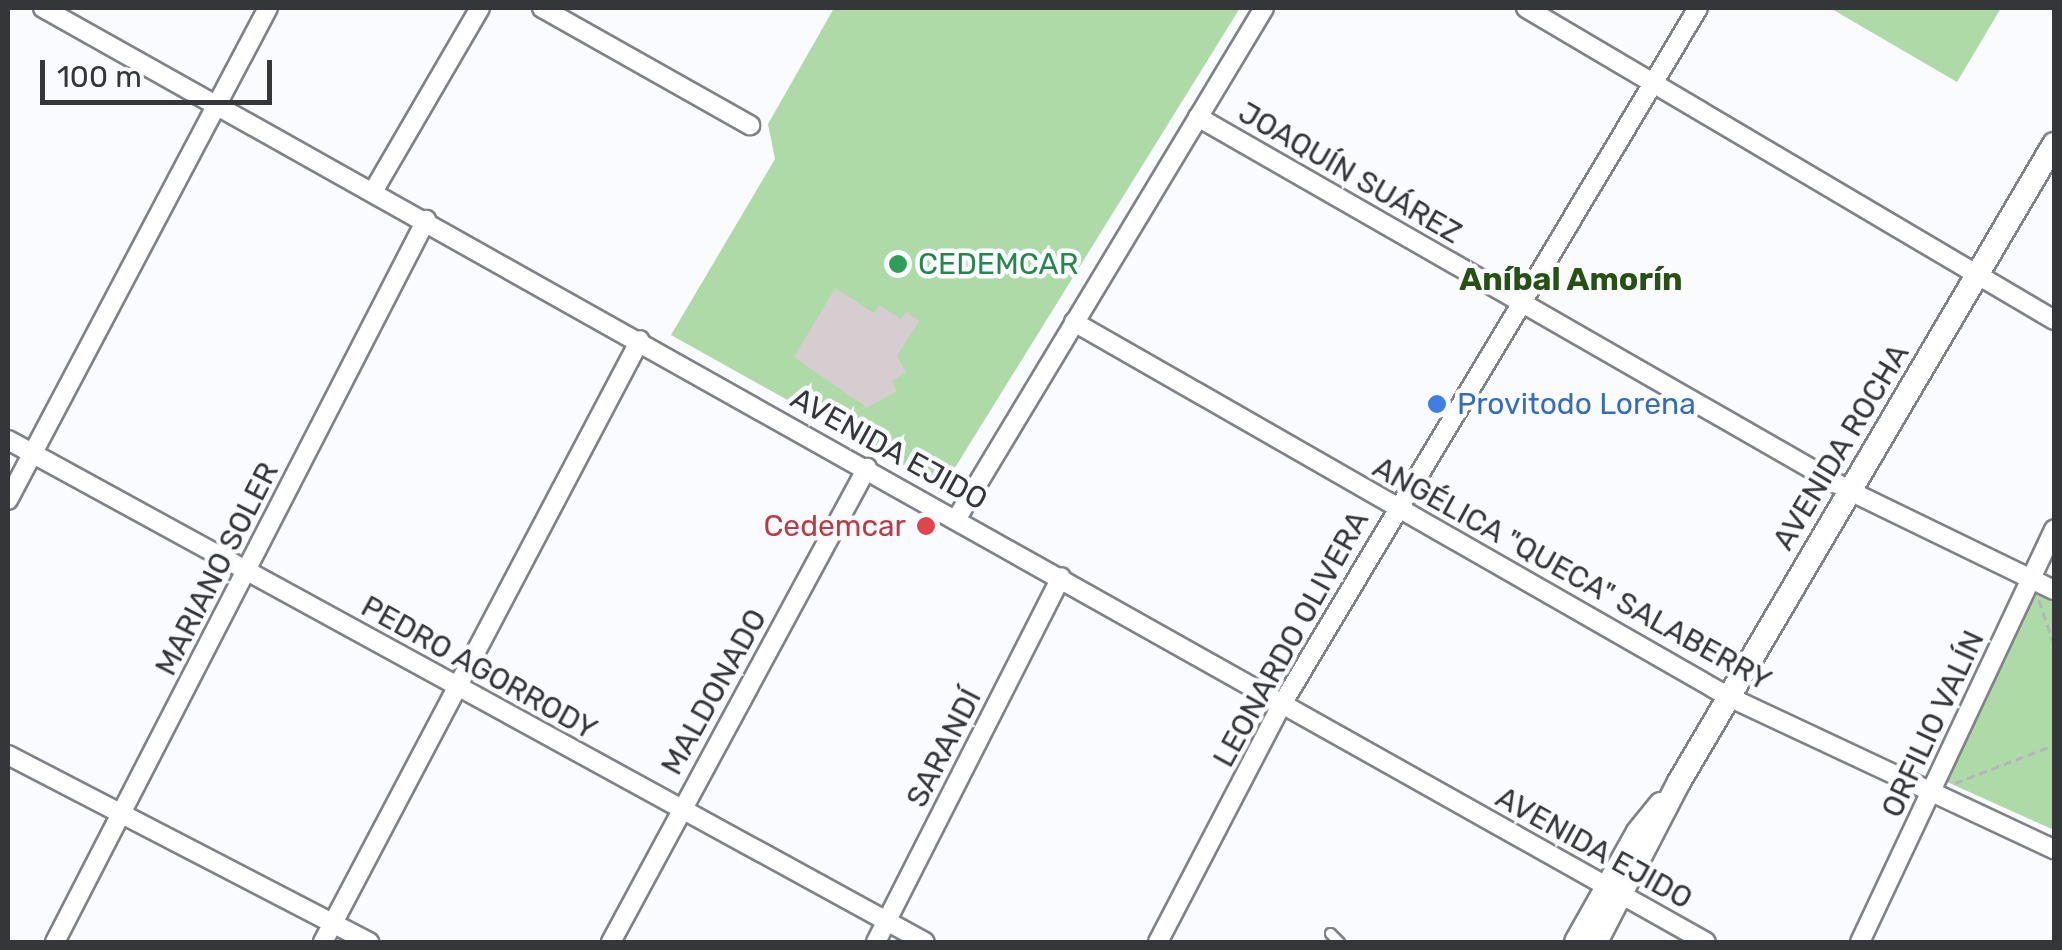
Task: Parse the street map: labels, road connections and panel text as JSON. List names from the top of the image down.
{
  "streets": {
    "street": [
      "JOAQUÍN SUÁREZ",
      "AVENIDA ROCHA",
      "AVENIDA EJIDO",
      "MARIANO SOLER",
      "ANGÉLICA \"QUECA\" SALABERRY",
      "LEONARDO OLIVERA",
      "PEDRO AGORRODY",
      "MALDONADO",
      "ORFILIO VALÍN",
      "SARANDÍ"
    ]
  },
  "crossings": [
    ["JOAQUÍN SUÁREZ", "AVENIDA ROCHA"],
    ["JOAQUÍN SUÁREZ", "LEONARDO OLIVERA"],
    ["JOAQUÍN SUÁREZ", "ORFILIO VALÍN"],
    ["AVENIDA ROCHA", "AVENIDA EJIDO"],
    ["AVENIDA ROCHA", "ANGÉLICA \"QUECA\" SALABERRY"],
    ["AVENIDA EJIDO", "MARIANO SOLER"],
    ["AVENIDA EJIDO", "LEONARDO OLIVERA"],
    ["AVENIDA EJIDO", "MALDONADO"],
    ["AVENIDA EJIDO", "SARANDÍ"],
    ["MARIANO SOLER", "PEDRO AGORRODY"],
    ["ANGÉLICA \"QUECA\" SALABERRY", "LEONARDO OLIVERA"],
    ["ANGÉLICA \"QUECA\" SALABERRY", "ORFILIO VALÍN"],
    ["PEDRO AGORRODY", "MALDONADO"],
    ["PEDRO AGORRODY", "SARANDÍ"]
  ],
  "districts": ["Aníbal Amorín"],
  "places": ["CEDEMCAR", "Provitodo Lorena", "Cedemcar"],
  "scale_bar": "100 m"
}
